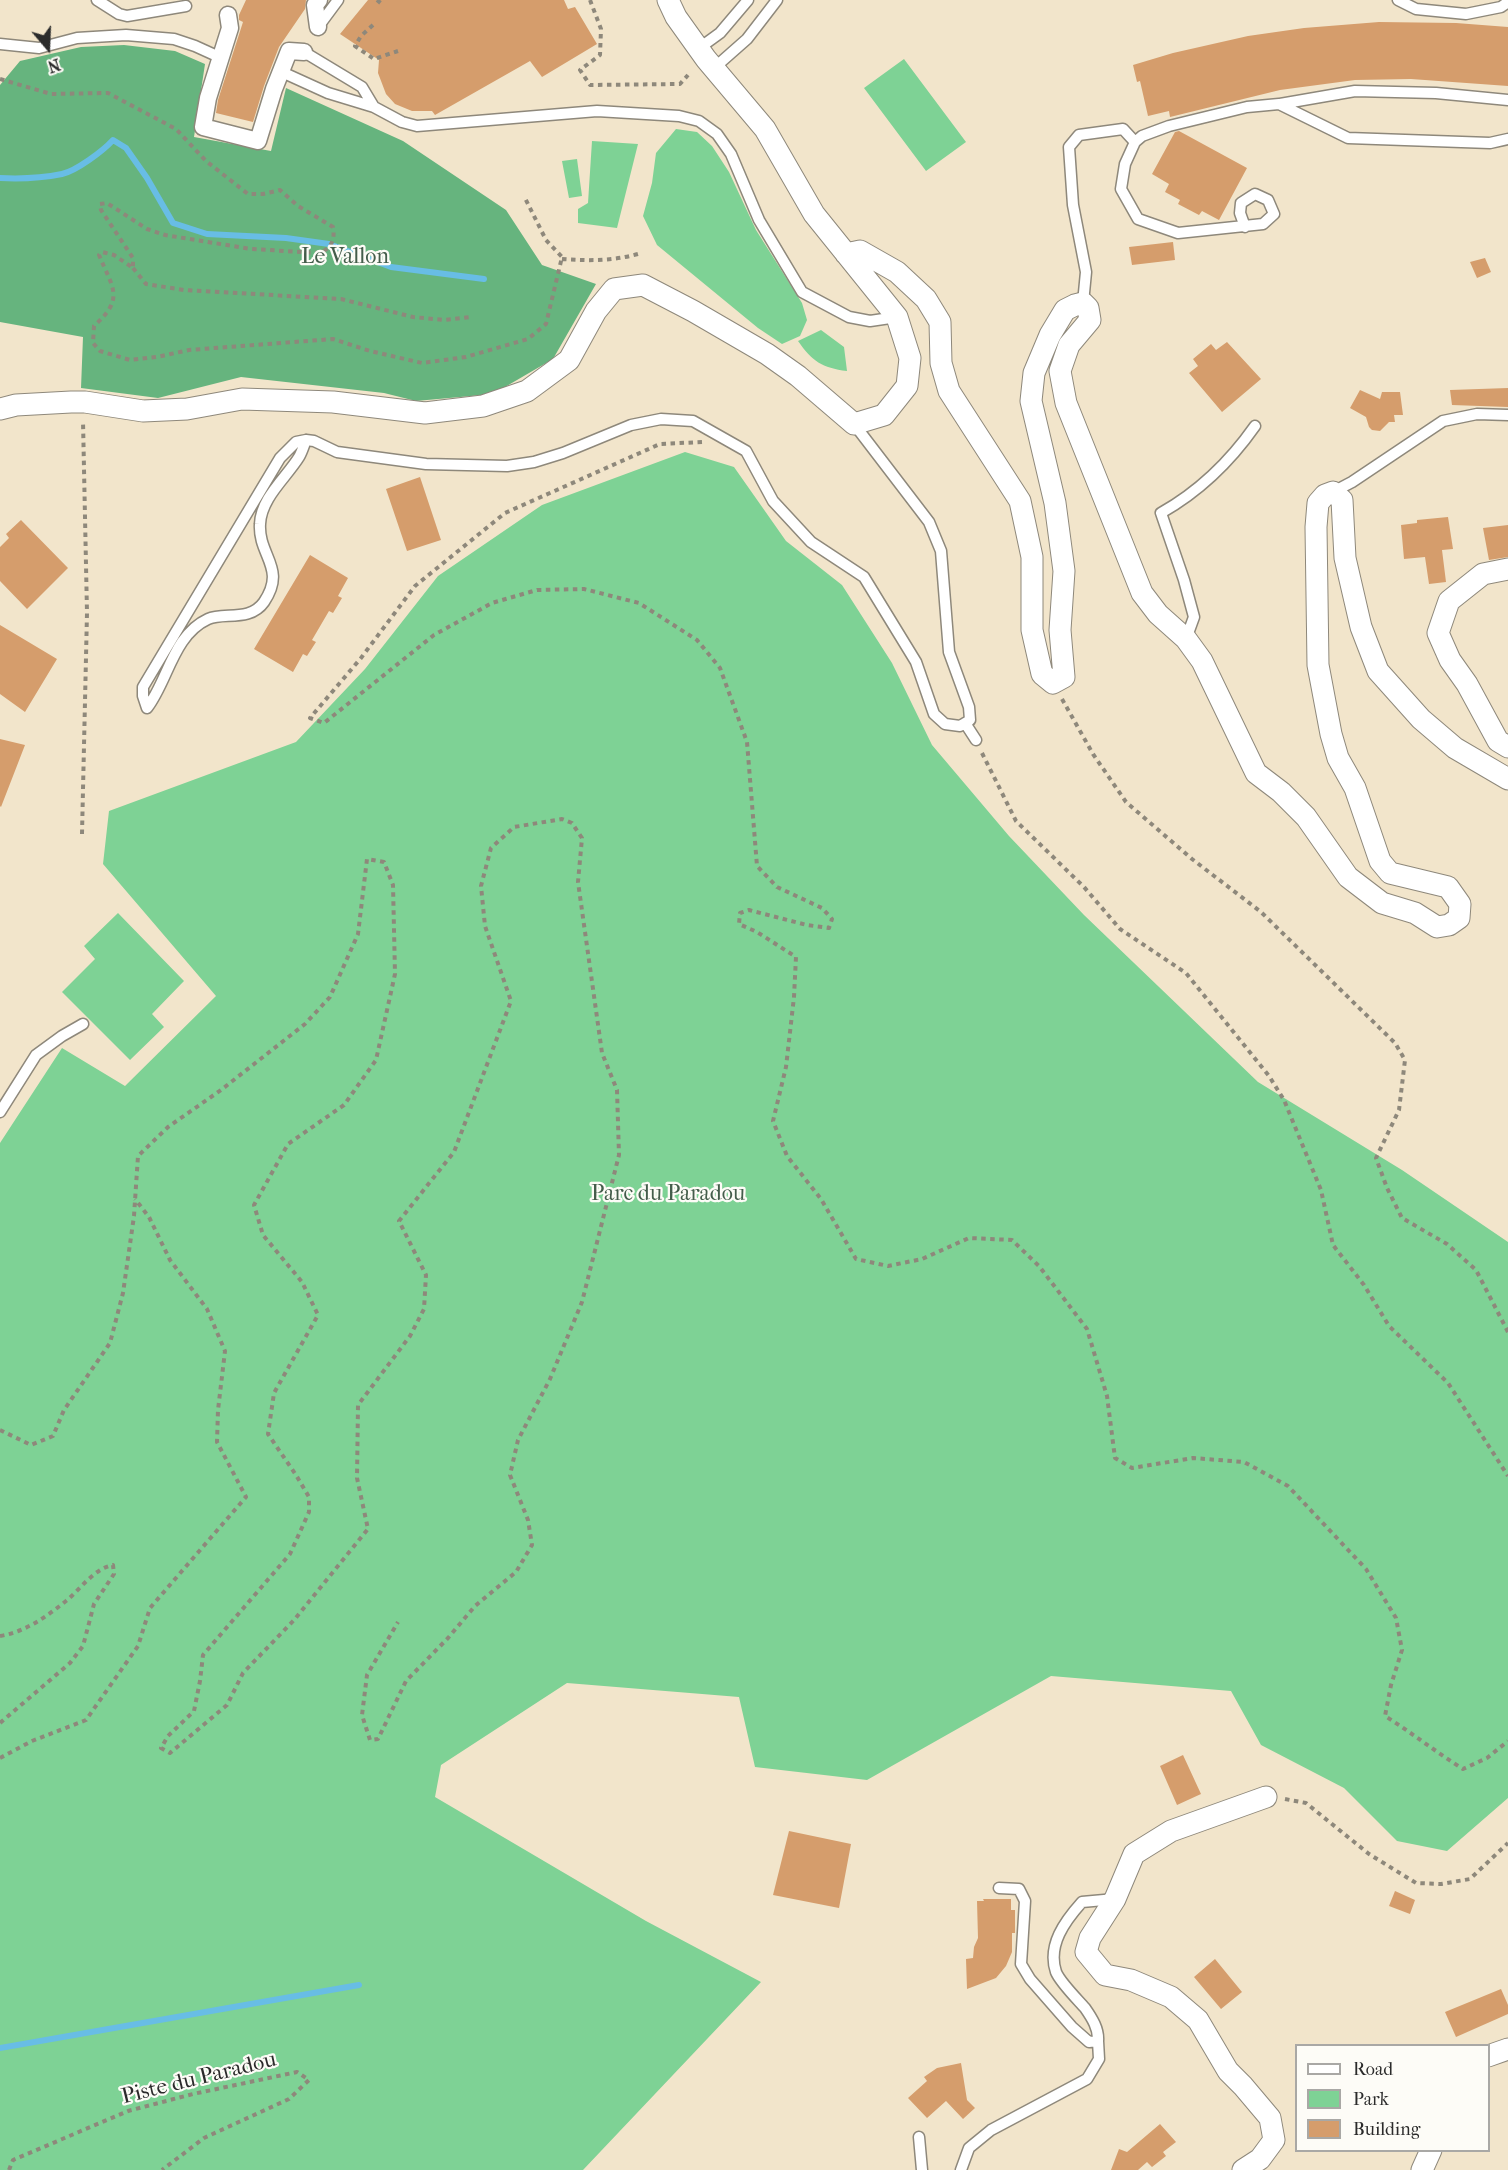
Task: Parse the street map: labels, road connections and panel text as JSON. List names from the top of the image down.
{
  "streets": {
    "path": ["Piste du Paradou"]
  },
  "parks": ["Le Vallon", "Parc du Paradou"],
  "legend": ["Road", "Park", "Building"],
  "north": "bottom"
}
